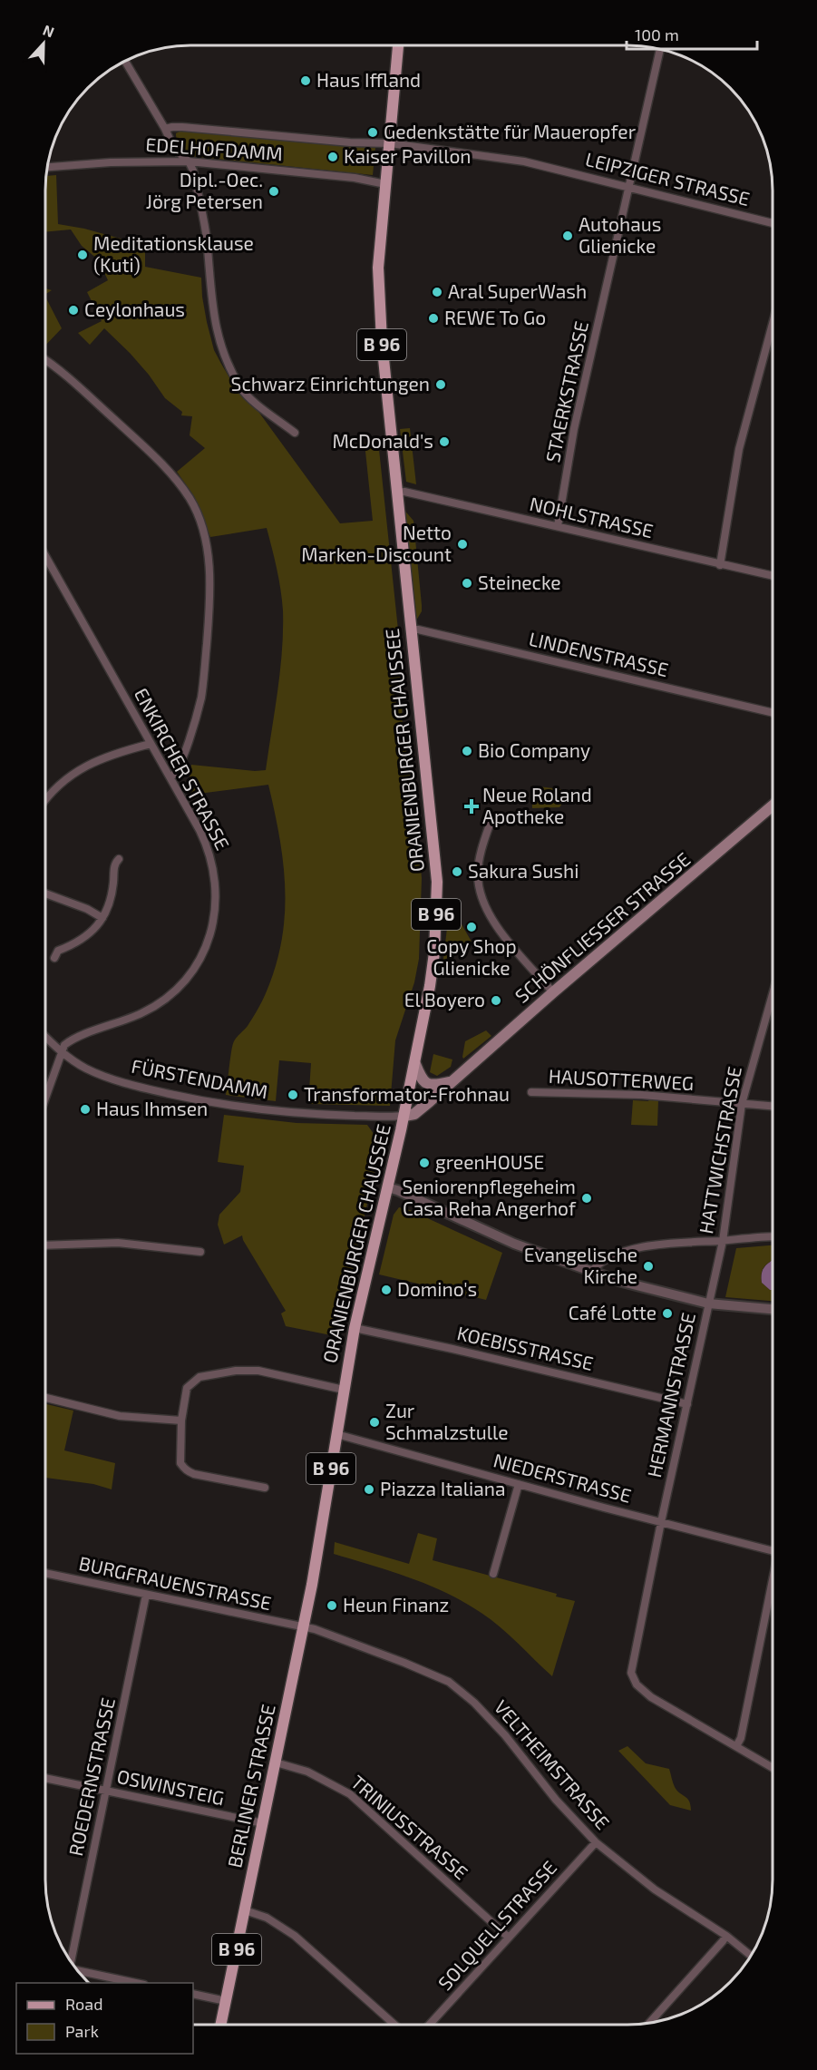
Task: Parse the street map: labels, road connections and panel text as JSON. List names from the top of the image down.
{
  "streets": {
    "main road": [
      "B 96",
      "ORANIENBURGER CHAUSSEE",
      "SCHÖNFLIESSER STRASSE",
      "BERLINER STRASSE"
    ],
    "street": [
      "EDELHOFDAMM",
      "LEIPZIGER STRASSE",
      "STAERKSTRASSE",
      "NOHLSTRASSE",
      "LINDENSTRASSE",
      "ENKIRCHER STRASSE",
      "FÜRSTENDAMM",
      "HAUSOTTERWEG",
      "HATTWICHSTRASSE",
      "KOEBISSTRASSE",
      "HERMANNSTRASSE",
      "NIEDERSTRASSE",
      "BURGFRAUENSTRASSE",
      "VELTHEIMSTRASSE",
      "ROEDERNSTRASSE",
      "OSWINSTEIG",
      "TRINIUSSTRASSE",
      "SOLQUELLSTRASSE"
    ]
  },
  "crossings": [
    ["EDELHOFDAMM", "LEIPZIGER STRASSE"],
    ["EDELHOFDAMM", "ORANIENBURGER CHAUSSEE"],
    ["LEIPZIGER STRASSE", "STAERKSTRASSE"],
    ["LEIPZIGER STRASSE", "ORANIENBURGER CHAUSSEE"],
    ["STAERKSTRASSE", "NOHLSTRASSE"],
    ["NOHLSTRASSE", "ORANIENBURGER CHAUSSEE"],
    ["LINDENSTRASSE", "ORANIENBURGER CHAUSSEE"],
    ["ORANIENBURGER CHAUSSEE", "SCHÖNFLIESSER STRASSE"],
    ["ORANIENBURGER CHAUSSEE", "FÜRSTENDAMM"],
    ["ORANIENBURGER CHAUSSEE", "KOEBISSTRASSE"],
    ["ORANIENBURGER CHAUSSEE", "NIEDERSTRASSE"],
    ["ORANIENBURGER CHAUSSEE", "BERLINER STRASSE"],
    ["ENKIRCHER STRASSE", "FÜRSTENDAMM"],
    ["SCHÖNFLIESSER STRASSE", "FÜRSTENDAMM"],
    ["HAUSOTTERWEG", "HATTWICHSTRASSE"],
    ["HATTWICHSTRASSE", "HERMANNSTRASSE"],
    ["KOEBISSTRASSE", "HERMANNSTRASSE"],
    ["HERMANNSTRASSE", "NIEDERSTRASSE"],
    ["BURGFRAUENSTRASSE", "VELTHEIMSTRASSE"],
    ["BURGFRAUENSTRASSE", "ROEDERNSTRASSE"],
    ["BURGFRAUENSTRASSE", "BERLINER STRASSE"],
    ["VELTHEIMSTRASSE", "BERLINER STRASSE"],
    ["VELTHEIMSTRASSE", "SOLQUELLSTRASSE"],
    ["ROEDERNSTRASSE", "OSWINSTEIG"],
    ["BERLINER STRASSE", "OSWINSTEIG"],
    ["BERLINER STRASSE", "TRINIUSSTRASSE"],
    ["TRINIUSSTRASSE", "SOLQUELLSTRASSE"]
  ],
  "places": {
    "other": [
      "Haus Iffland",
      "Gedenkstätte für Maueropfer",
      "Kaiser Pavillon",
      "Dipl.-Oec. Jörg Petersen",
      "Autohaus Glienicke",
      "Meditationsklause (Kuti)",
      "Aral SuperWash",
      "Ceylonhaus",
      "REWE To Go",
      "Schwarz Einrichtungen",
      "McDonald's",
      "Netto Marken-Discount",
      "Steinecke",
      "Bio Company",
      "Sakura Sushi",
      "Copy Shop Glienicke",
      "El Boyero",
      "Transformator-Frohnau",
      "Haus Ihmsen",
      "greenHOUSE",
      "Seniorenpflegeheim Casa Reha Angerhof",
      "Evangelische Kirche",
      "Domino's",
      "Café Lotte",
      "Zur Schmalzstulle",
      "Piazza Italiana",
      "Heun Finanz"
    ],
    "health": ["Neue Roland Apotheke"]
  },
  "legend": ["Road", "Park"],
  "scale_bar": "100 m",
  "north": "top"
}
